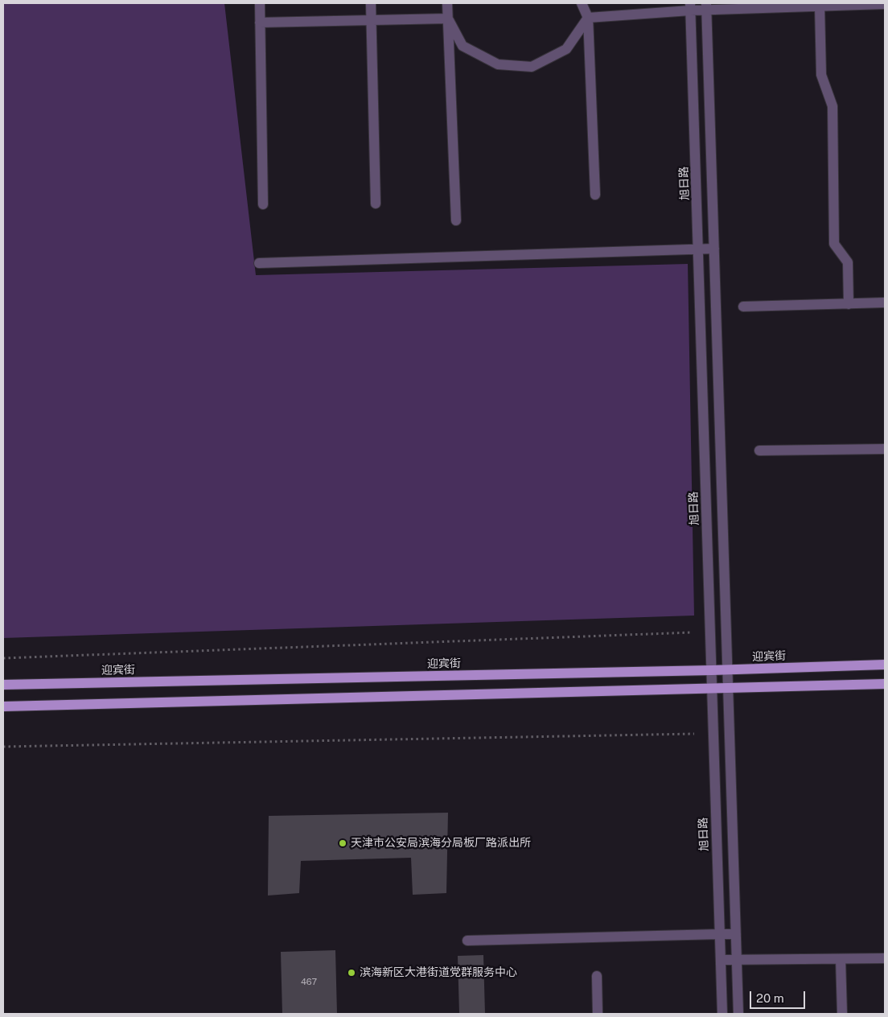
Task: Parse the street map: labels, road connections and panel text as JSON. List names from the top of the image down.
{
  "streets": {
    "main road": ["迎宾街"],
    "street": ["旭日路"]
  },
  "crossings": [
    ["旭日路", "迎宾街"]
  ],
  "places": ["天津市公安局滨海分局板厂路派出所", "滨海新区大港街道党群服务中心"],
  "house_numbers": ["467"],
  "scale_bar": "20 m"
}
